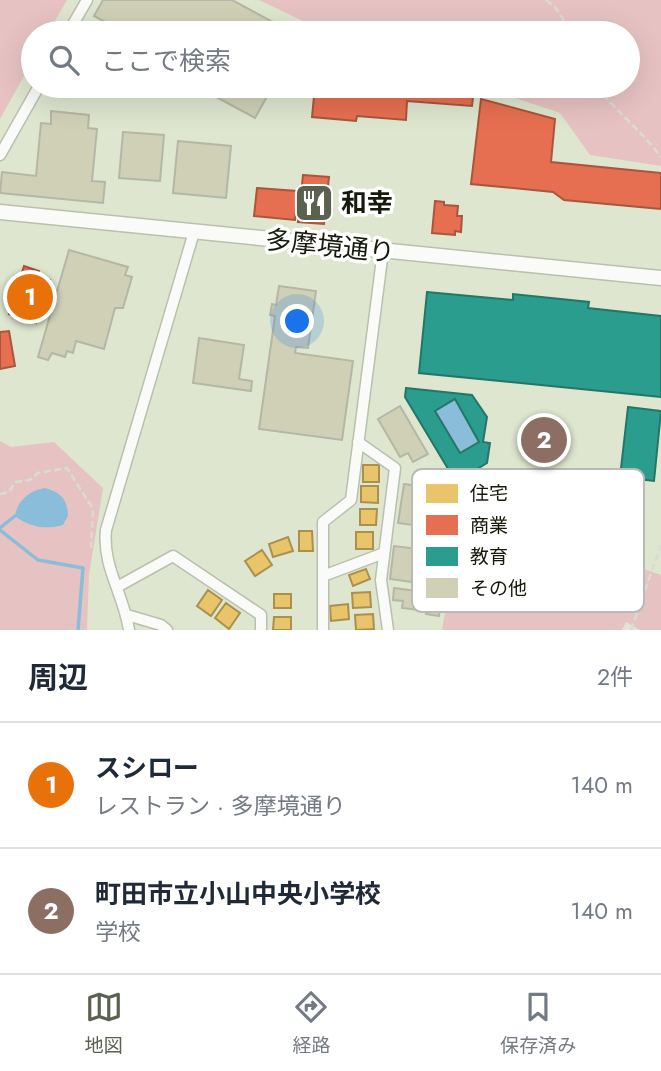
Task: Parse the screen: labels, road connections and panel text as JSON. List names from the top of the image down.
{
  "streets": {
    "street": ["多摩境通り"]
  },
  "places": {
    "restaurant": ["和幸"]
  },
  "legend": [
    "住宅",
    "商業",
    "教育",
    "その他"
  ],
  "page": {
    "search": "ここで検索",
    "pins": ["1", "2"],
    "heading": ["周辺", "2件"],
    "list": [
      {
        "mark": "1",
        "name": "スシロー",
        "note": "レストラン · 多摩境通り",
        "value": "140 m"
      },
      {
        "mark": "2",
        "name": "町田市立小山中央小学校",
        "note": "学校",
        "value": "140 m"
      }
    ],
    "nav": ["地図", "経路", "保存済み"]
  }
}
